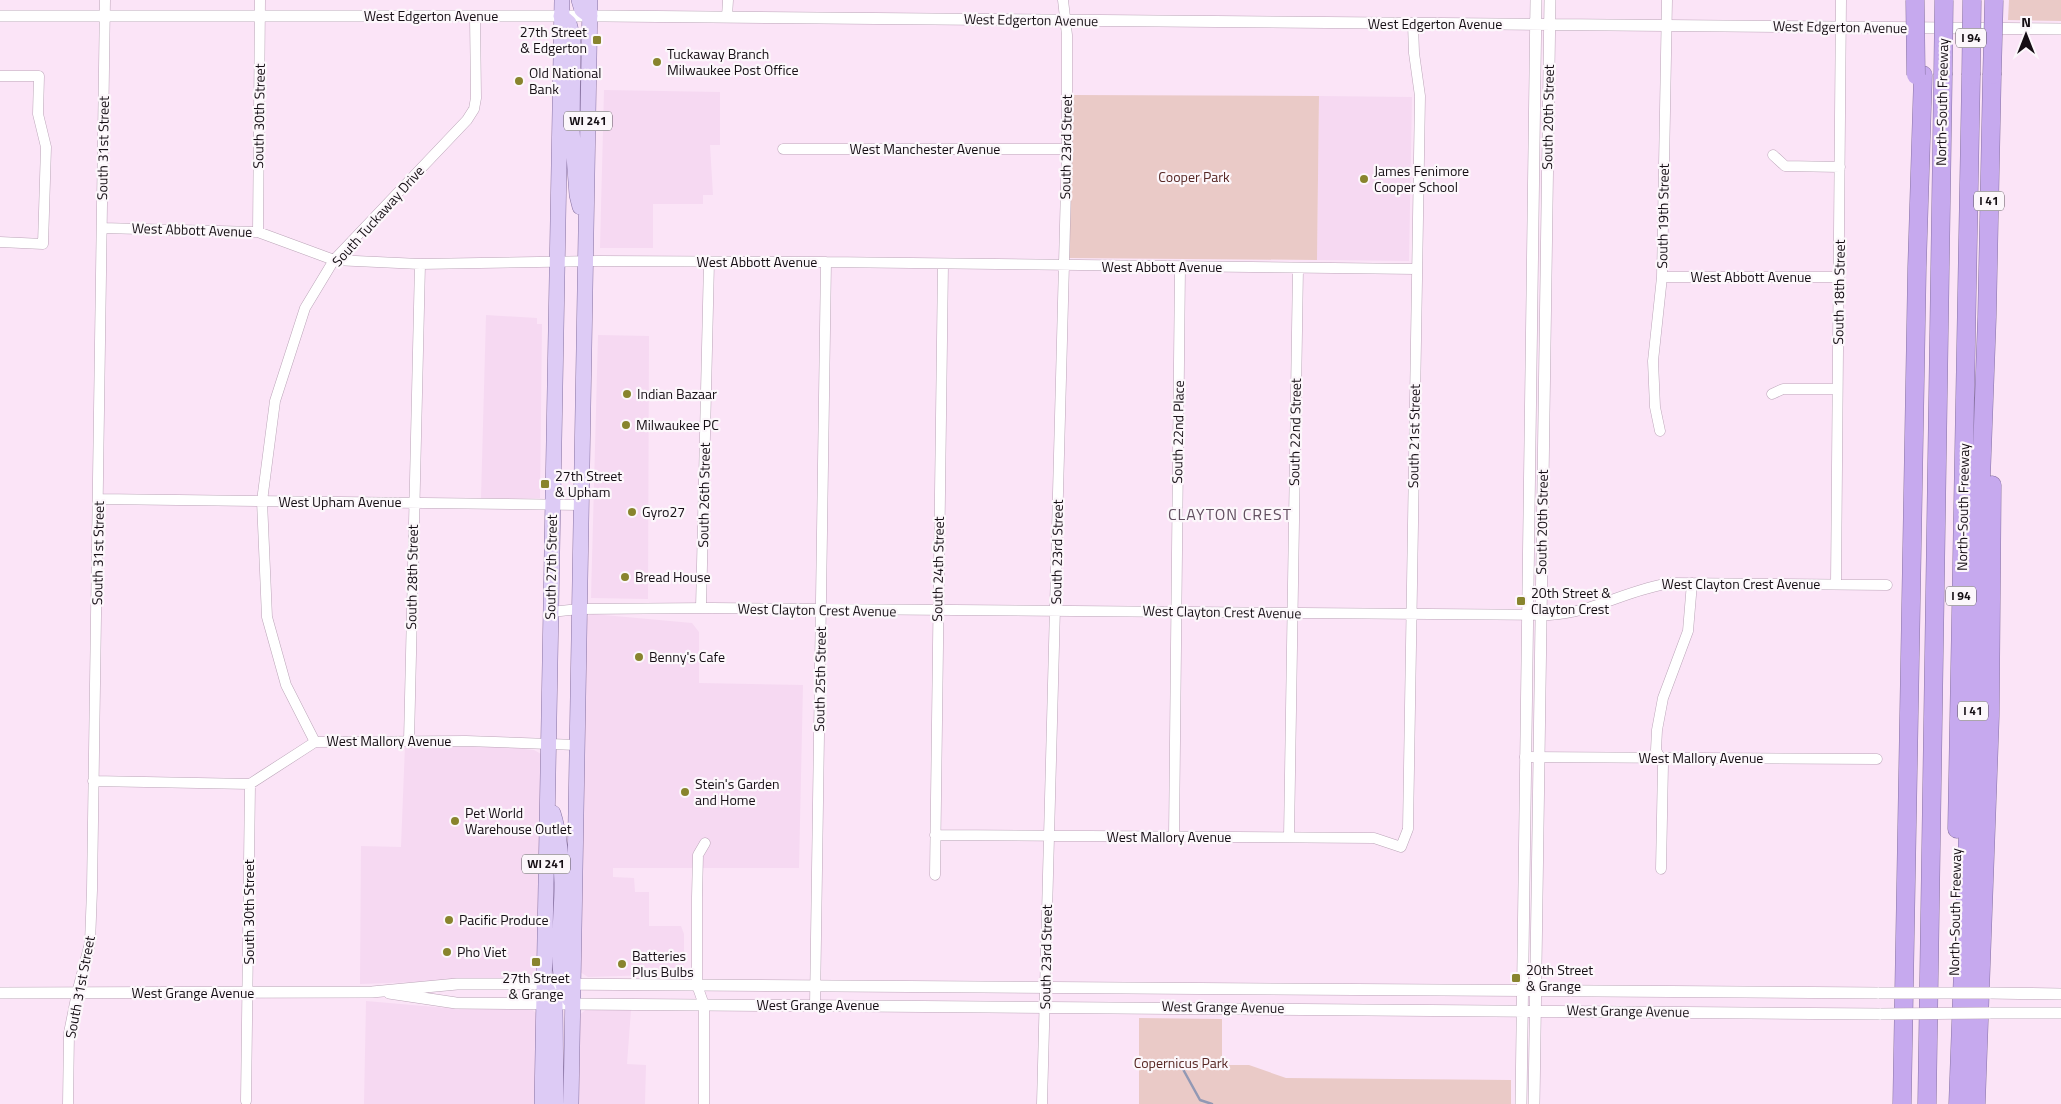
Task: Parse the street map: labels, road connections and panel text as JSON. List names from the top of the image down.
{
  "streets": {
    "highway": ["I 94", "North-South Freeway", "I 41"],
    "main road": ["WI 241", "South 27th Street"],
    "street": [
      "West Edgerton Avenue",
      "South 30th Street",
      "South 20th Street",
      "South 23rd Street",
      "South 31st Street",
      "West Manchester Avenue",
      "South Tuckaway Drive",
      "South 19th Street",
      "West Abbott Avenue",
      "South 18th Street",
      "South 22nd Place",
      "South 22nd Street",
      "South 21st Street",
      "South 26th Street",
      "West Upham Avenue",
      "South 24th Street",
      "South 28th Street",
      "West Clayton Crest Avenue",
      "South 25th Street",
      "West Mallory Avenue",
      "West Grange Avenue"
    ]
  },
  "crossings": [
    ["West Edgerton Avenue", "South 30th Street"],
    ["West Edgerton Avenue", "South 20th Street"],
    ["West Edgerton Avenue", "South 23rd Street"],
    ["West Edgerton Avenue", "South 31st Street"],
    ["West Edgerton Avenue", "South Tuckaway Drive"],
    ["West Edgerton Avenue", "South 19th Street"],
    ["West Edgerton Avenue", "South 18th Street"],
    ["West Edgerton Avenue", "South 21st Street"],
    ["West Edgerton Avenue", "South 27th Street"],
    ["North-South Freeway", "I 41"],
    ["South 30th Street", "West Abbott Avenue"],
    ["South 30th Street", "West Mallory Avenue"],
    ["South 30th Street", "West Grange Avenue"],
    ["South 20th Street", "West Clayton Crest Avenue"],
    ["South 20th Street", "West Mallory Avenue"],
    ["South 20th Street", "West Grange Avenue"],
    ["South 23rd Street", "West Manchester Avenue"],
    ["South 23rd Street", "West Abbott Avenue"],
    ["South 23rd Street", "West Clayton Crest Avenue"],
    ["South 23rd Street", "West Mallory Avenue"],
    ["South 23rd Street", "West Grange Avenue"],
    ["South 31st Street", "West Abbott Avenue"],
    ["South 31st Street", "West Upham Avenue"],
    ["South 31st Street", "West Grange Avenue"],
    ["South Tuckaway Drive", "West Abbott Avenue"],
    ["South Tuckaway Drive", "West Upham Avenue"],
    ["South Tuckaway Drive", "West Mallory Avenue"],
    ["South 19th Street", "West Abbott Avenue"],
    ["West Abbott Avenue", "South 18th Street"],
    ["West Abbott Avenue", "South 22nd Place"],
    ["West Abbott Avenue", "South 22nd Street"],
    ["West Abbott Avenue", "South 21st Street"],
    ["West Abbott Avenue", "South 26th Street"],
    ["West Abbott Avenue", "South 27th Street"],
    ["West Abbott Avenue", "South 24th Street"],
    ["West Abbott Avenue", "South 28th Street"],
    ["West Abbott Avenue", "South 25th Street"],
    ["South 18th Street", "West Clayton Crest Avenue"],
    ["South 22nd Place", "West Clayton Crest Avenue"],
    ["South 22nd Place", "West Mallory Avenue"],
    ["South 22nd Street", "West Clayton Crest Avenue"],
    ["South 22nd Street", "West Mallory Avenue"],
    ["South 21st Street", "West Clayton Crest Avenue"],
    ["South 21st Street", "West Mallory Avenue"],
    ["South 26th Street", "West Clayton Crest Avenue"],
    ["West Upham Avenue", "South 27th Street"],
    ["West Upham Avenue", "South 28th Street"],
    ["South 27th Street", "West Clayton Crest Avenue"],
    ["South 27th Street", "West Mallory Avenue"],
    ["South 27th Street", "West Grange Avenue"],
    ["South 24th Street", "West Clayton Crest Avenue"],
    ["South 24th Street", "West Mallory Avenue"],
    ["South 28th Street", "West Mallory Avenue"],
    ["West Clayton Crest Avenue", "South 25th Street"],
    ["South 25th Street", "West Grange Avenue"]
  ],
  "districts": ["CLAYTON CREST"],
  "parks": ["Cooper Park", "Copernicus Park"],
  "places": {
    "transit": [
      "27th Street & Edgerton",
      "27th Street & Upham",
      "20th Street & Clayton Crest",
      "27th Street & Grange",
      "20th Street & Grange"
    ],
    "other": [
      "Tuckaway Branch Milwaukee Post Office",
      "Old National Bank",
      "James Fenimore Cooper School",
      "Indian Bazaar",
      "Milwaukee PC",
      "Gyro27",
      "Bread House",
      "Benny's Cafe",
      "Stein's Garden and Home",
      "Pet World Warehouse Outlet",
      "Pacific Produce",
      "Pho Viet",
      "Batteries Plus Bulbs"
    ]
  },
  "north": "top"
}
